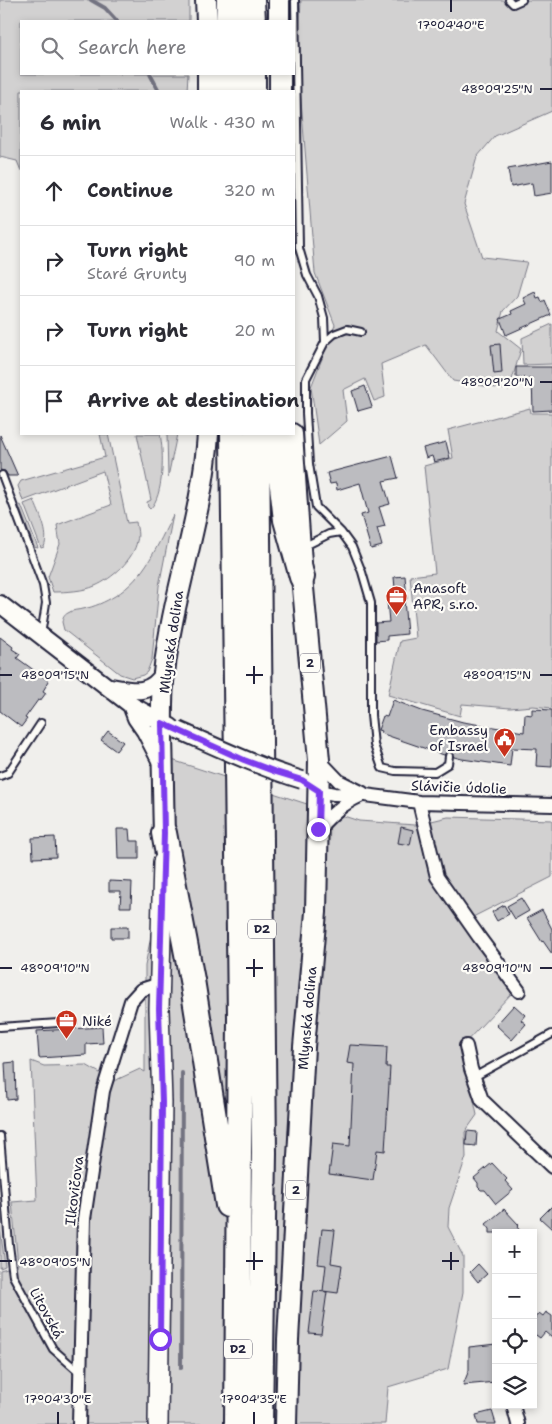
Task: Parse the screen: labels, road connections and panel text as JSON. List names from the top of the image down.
{
  "streets": {
    "highway": ["D2"],
    "main road": ["Mlynská dolina", "2"],
    "street": ["Slávičie údolie", "Ilkovičova"],
    "lane": ["Litovská"]
  },
  "crossings": [
    ["Mlynská dolina", "Slávičie údolie"],
    ["Mlynská dolina", "Ilkovičova"],
    ["Ilkovičova", "Litovská"]
  ],
  "places": {
    "office": ["Anasoft APR, s.r.o.", "Niké"],
    "public building": ["Embassy of Israel"]
  },
  "page": {
    "search": "Search here",
    "heading": ["6 min", "Walk · 430 m"],
    "list": [
      ["Continue", "320 m"],
      ["Turn right", "Staré Grunty", "90 m"],
      ["Turn right", "20 m"],
      "Arrive at destination"
    ],
    "map_buttons": ["+", "−"]
  },
  "coordinates": [
    "17°04'40\"E",
    "48°09'25\"N",
    "48°09'20\"N",
    "48°09'15\"N",
    "48°09'10\"N",
    "48°09'05\"N",
    "17°04'30\"E",
    "17°04'35\"E"
  ]
}
